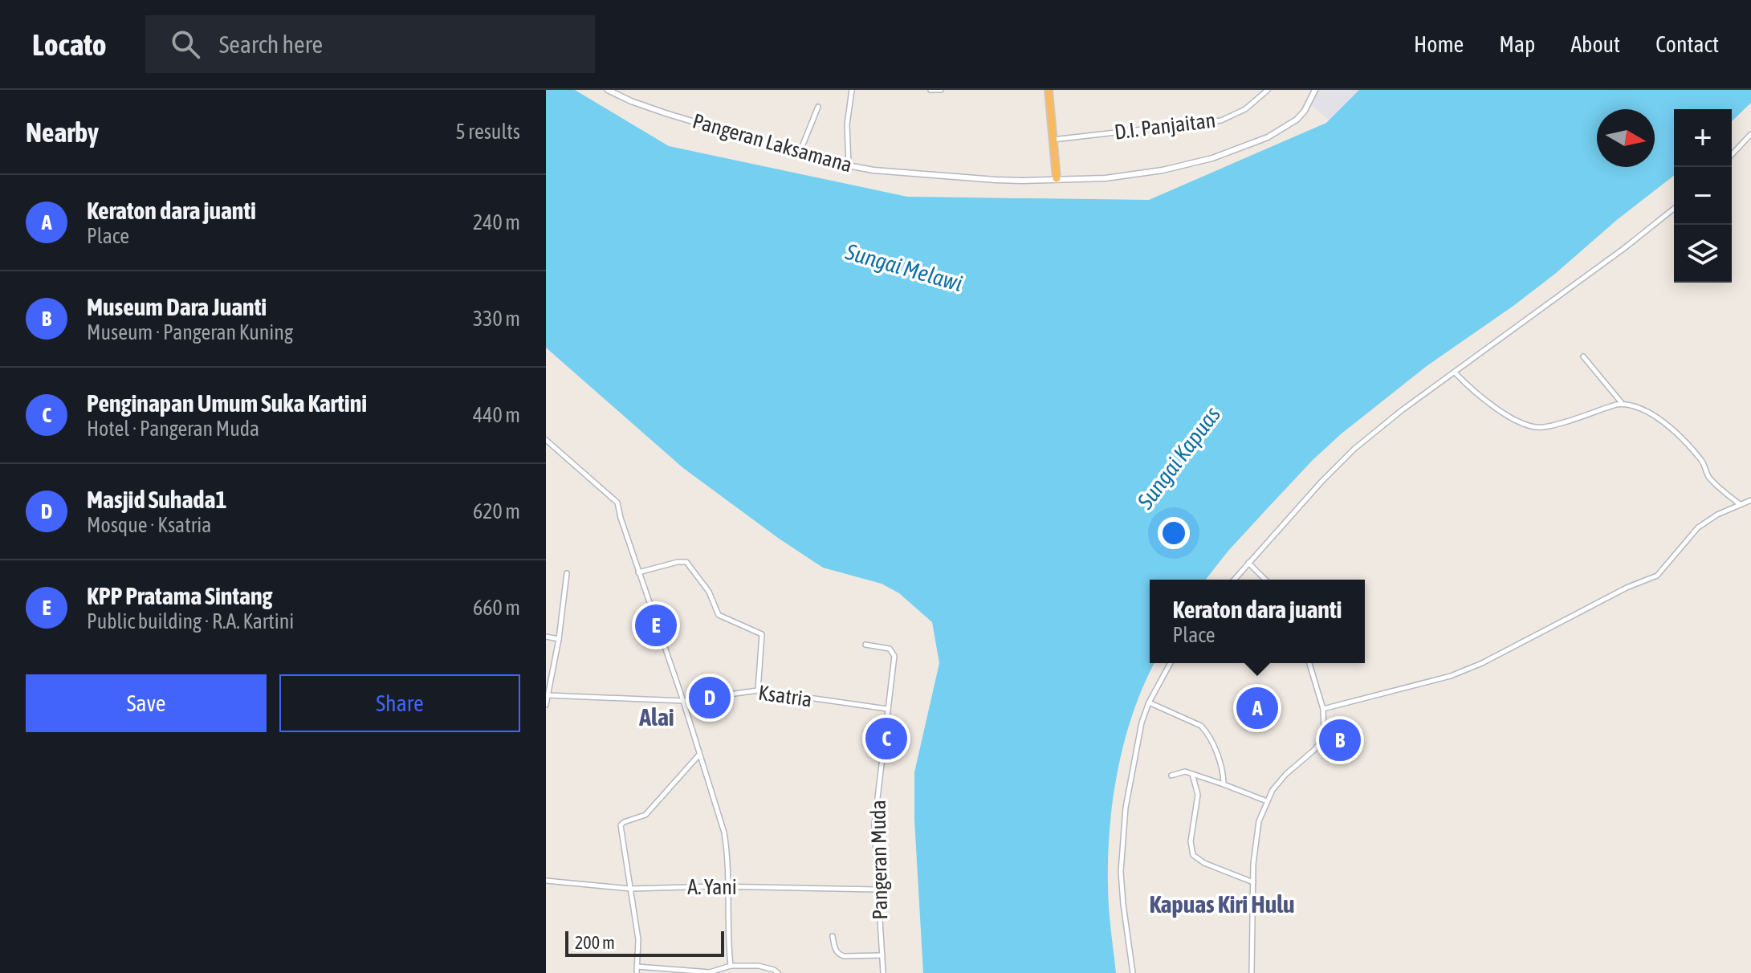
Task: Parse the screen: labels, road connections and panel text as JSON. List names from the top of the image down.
{
  "streets": {
    "street": [
      "D.I. Panjaitan",
      "Pangeran Laksamana",
      "Ksatria",
      "Pangeran Muda",
      "A. Yani"
    ]
  },
  "crossings": [
    ["Ksatria", "Pangeran Muda"],
    ["Pangeran Muda", "A. Yani"]
  ],
  "districts": ["Alai", "Kapuas Kiri Hulu"],
  "water": ["Sungai Melawi", "Sungai Kapuas"],
  "scale_bar": "200 m",
  "north": "right",
  "page": {
    "header": "Locato",
    "search": "Search here",
    "nav": [
      "Home",
      "Map",
      "About",
      "Contact"
    ],
    "heading": ["Nearby", "5 results"],
    "map_buttons": ["+", "−"],
    "list": [
      {
        "mark": "A",
        "name": "Keraton dara juanti",
        "note": "Place",
        "value": "240 m"
      },
      {
        "mark": "B",
        "name": "Museum Dara Juanti",
        "note": "Museum · Pangeran Kuning",
        "value": "330 m"
      },
      {
        "mark": "C",
        "name": "Penginapan Umum Suka Kartini",
        "note": "Hotel · Pangeran Muda",
        "value": "440 m"
      },
      {
        "mark": "D",
        "name": "Masjid Suhada1",
        "note": "Mosque · Ksatria",
        "value": "620 m"
      },
      {
        "mark": "E",
        "name": "KPP Pratama Sintang",
        "note": "Public building · R.A. Kartini",
        "value": "660 m"
      }
    ],
    "popup": ["Keraton dara juanti", "Place"],
    "pins": [
      "E",
      "D",
      "A",
      "C",
      "B"
    ],
    "buttons": ["Save", "Share"],
    "scale": "200 m"
  }
}
